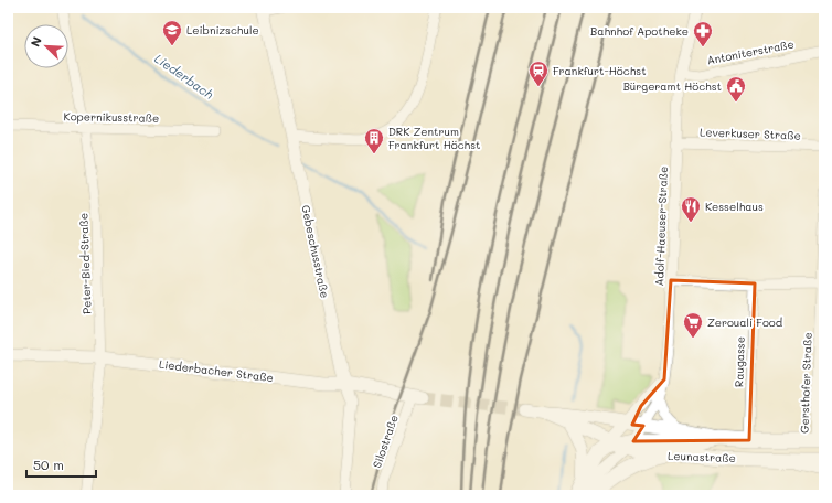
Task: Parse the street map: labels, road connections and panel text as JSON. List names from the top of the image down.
{
  "streets": {
    "main road": ["Leunastraße"],
    "street": [
      "Antoniterstraße",
      "Kopernikusstraße",
      "Leverkuser Straße",
      "Adolf-Haeuser-Straße",
      "Gebeschusstraße",
      "Peter-Bied-Straße",
      "Raugasse",
      "Liederbacher Straße",
      "Gersthofer Straße",
      "Silostraße"
    ]
  },
  "crossings": [
    ["Antoniterstraße", "Adolf-Haeuser-Straße"],
    ["Kopernikusstraße", "Peter-Bied-Straße"],
    ["Leverkuser Straße", "Adolf-Haeuser-Straße"],
    ["Adolf-Haeuser-Straße", "Leunastraße"],
    ["Gebeschusstraße", "Liederbacher Straße"],
    ["Peter-Bied-Straße", "Liederbacher Straße"],
    ["Raugasse", "Leunastraße"],
    ["Liederbacher Straße", "Silostraße"],
    ["Gersthofer Straße", "Leunastraße"]
  ],
  "water": ["Liederbach"],
  "places": {
    "school or university": ["Leibnizschule"],
    "pharmacy": ["Bahnhof Apotheke"],
    "station": ["Frankfurt-Höchst"],
    "public building": ["Bürgeramt Höchst"],
    "building": ["DRK Zentrum Frankfurt Höchst"],
    "restaurant": ["Kesselhaus"],
    "supermarket": ["Zerouali Food"]
  },
  "scale_bar": "50 m",
  "north": "top left"
}
